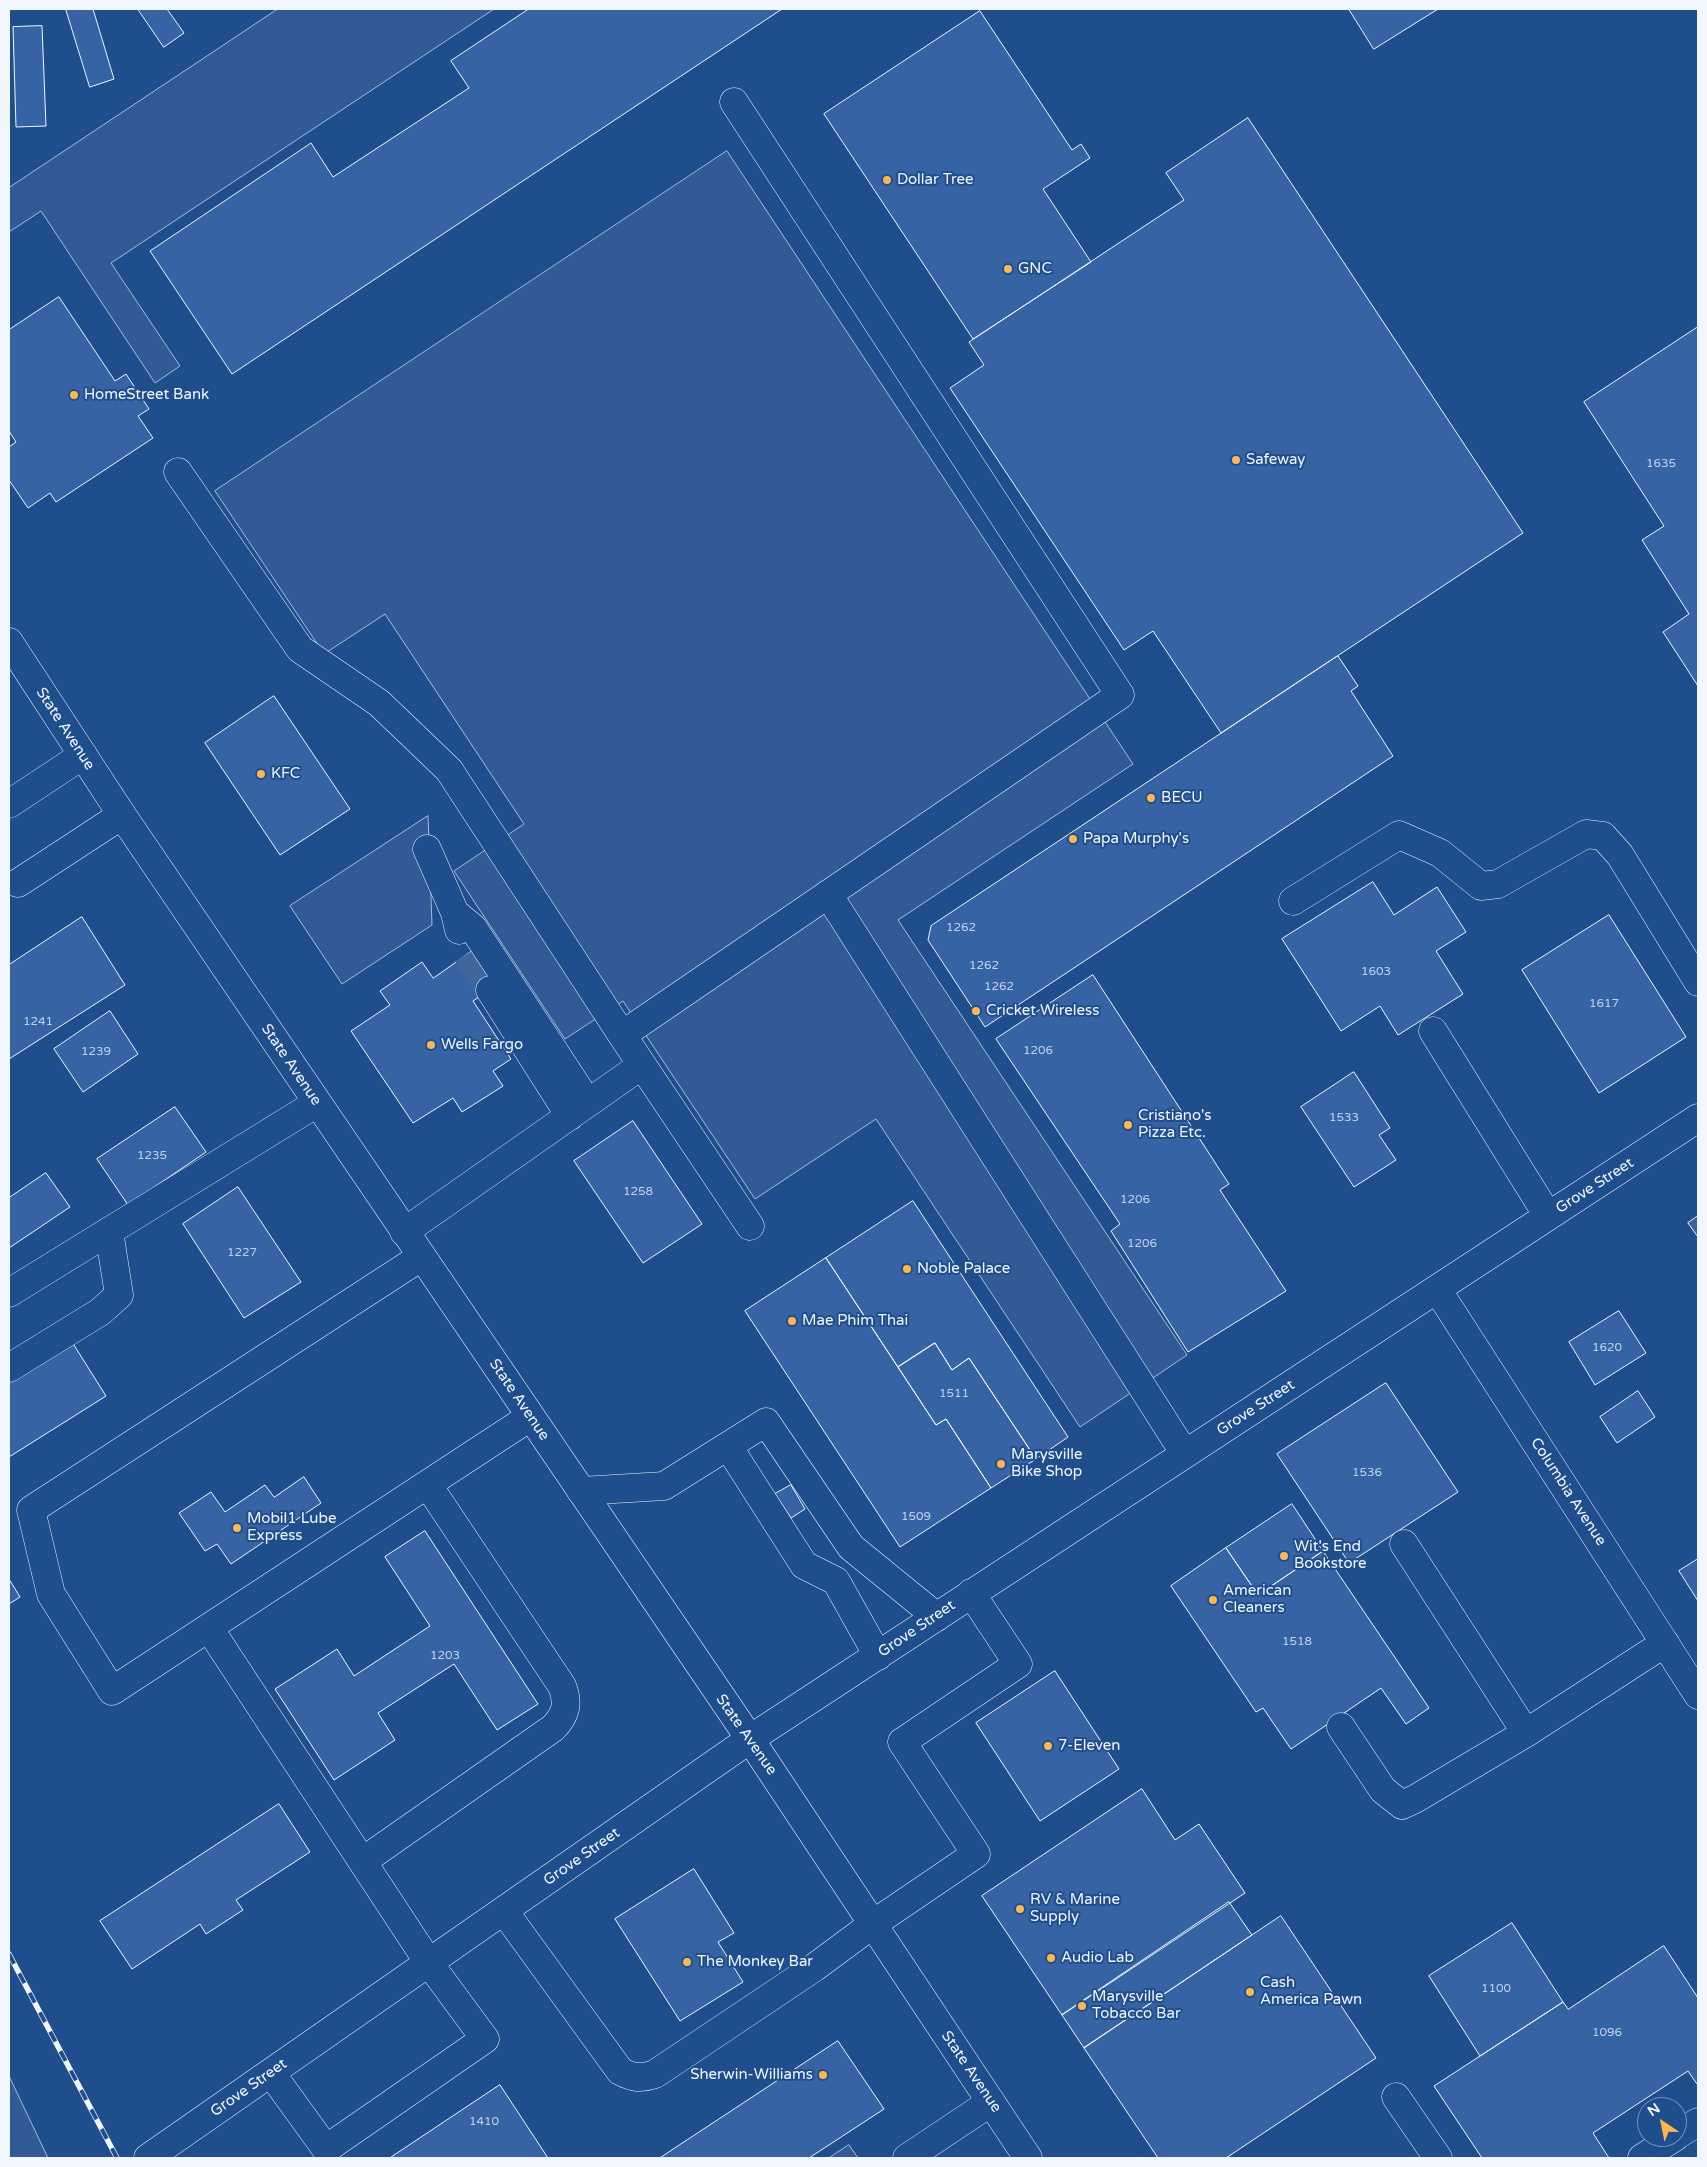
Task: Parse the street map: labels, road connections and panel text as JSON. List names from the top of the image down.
{
  "streets": {
    "street": ["State Avenue", "Grove Street", "Columbia Avenue"]
  },
  "crossings": [
    ["State Avenue", "Grove Street"],
    ["Grove Street", "Columbia Avenue"]
  ],
  "places": [
    "Dollar Tree",
    "GNC",
    "HomeStreet Bank",
    "Safeway",
    "KFC",
    "BECU",
    "Papa Murphy's",
    "Cricket Wireless",
    "Wells Fargo",
    "Cristiano's Pizza Etc.",
    "Noble Palace",
    "Mae Phim Thai",
    "Marysville Bike Shop",
    "Mobil1 Lube Express",
    "Wit's End Bookstore",
    "American Cleaners",
    "7-Eleven",
    "RV & Marine Supply",
    "Audio Lab",
    "The Monkey Bar",
    "Cash America Pawn",
    "Marysville Tobacco Bar",
    "Sherwin-Williams"
  ],
  "house_numbers": [
    "1635",
    "1262",
    "1262",
    "1603",
    "1262",
    "1617",
    "1241",
    "1206",
    "1239",
    "1533",
    "1235",
    "1258",
    "1206",
    "1206",
    "1227",
    "1620",
    "1511",
    "1536",
    "1509",
    "1518",
    "1203",
    "1100",
    "1096",
    "1410"
  ],
  "north": "top left"
}
